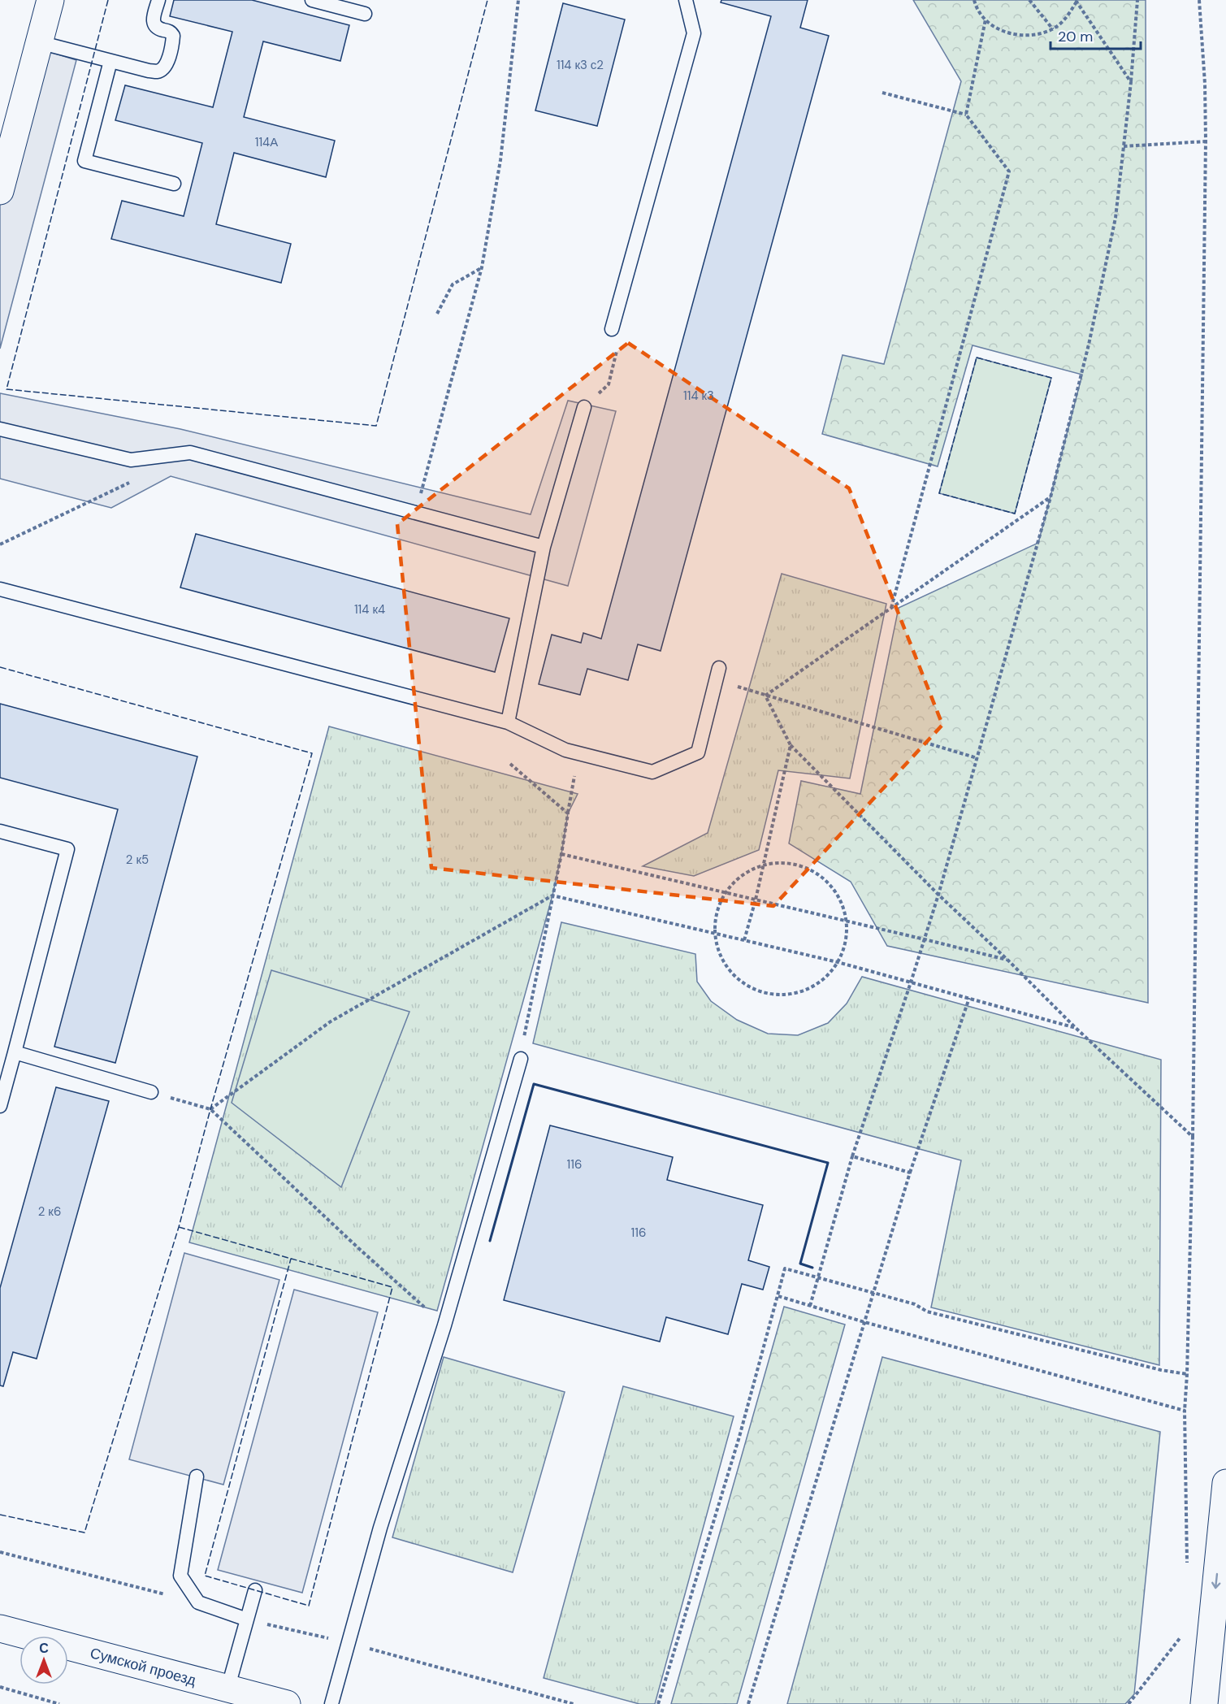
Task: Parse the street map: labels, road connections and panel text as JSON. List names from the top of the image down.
{
  "streets": {
    "street": ["Сумской проезд"]
  },
  "house_numbers": [
    "114 к3 с2",
    "114А",
    "114 к3",
    "114 к4",
    "2 к5",
    "116",
    "2 к6",
    "116"
  ],
  "scale_bar": "20 m",
  "north": "top"
}
